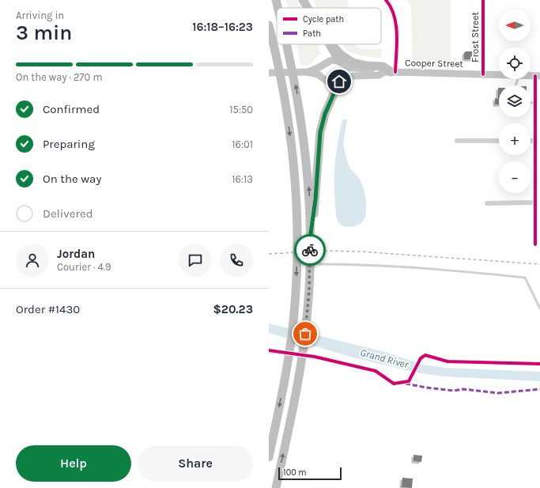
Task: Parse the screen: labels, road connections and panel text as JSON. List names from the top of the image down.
{
  "streets": {
    "main road": ["Cooper Street"],
    "street": ["Frost Street"]
  },
  "crossings": [
    ["Frost Street", "Cooper Street"]
  ],
  "water": ["Grand River"],
  "legend": ["Cycle path", "Path"],
  "scale_bar": "100 m",
  "north": "left",
  "page": {
    "heading": ["3 min", "Arriving in", "16:18–16:23"],
    "panel": [
      "Jordan",
      "Courier · 4.9",
      "Order #1430",
      "$20.23"
    ],
    "map_buttons": ["+", "−"],
    "bar": "On the way · 270 m",
    "list": [
      ["Confirmed", "15:50"],
      ["Preparing", "16:01"],
      ["On the way", "16:13"],
      "Delivered"
    ],
    "buttons": ["Help", "Share"],
    "scale": "100 m"
  }
}
